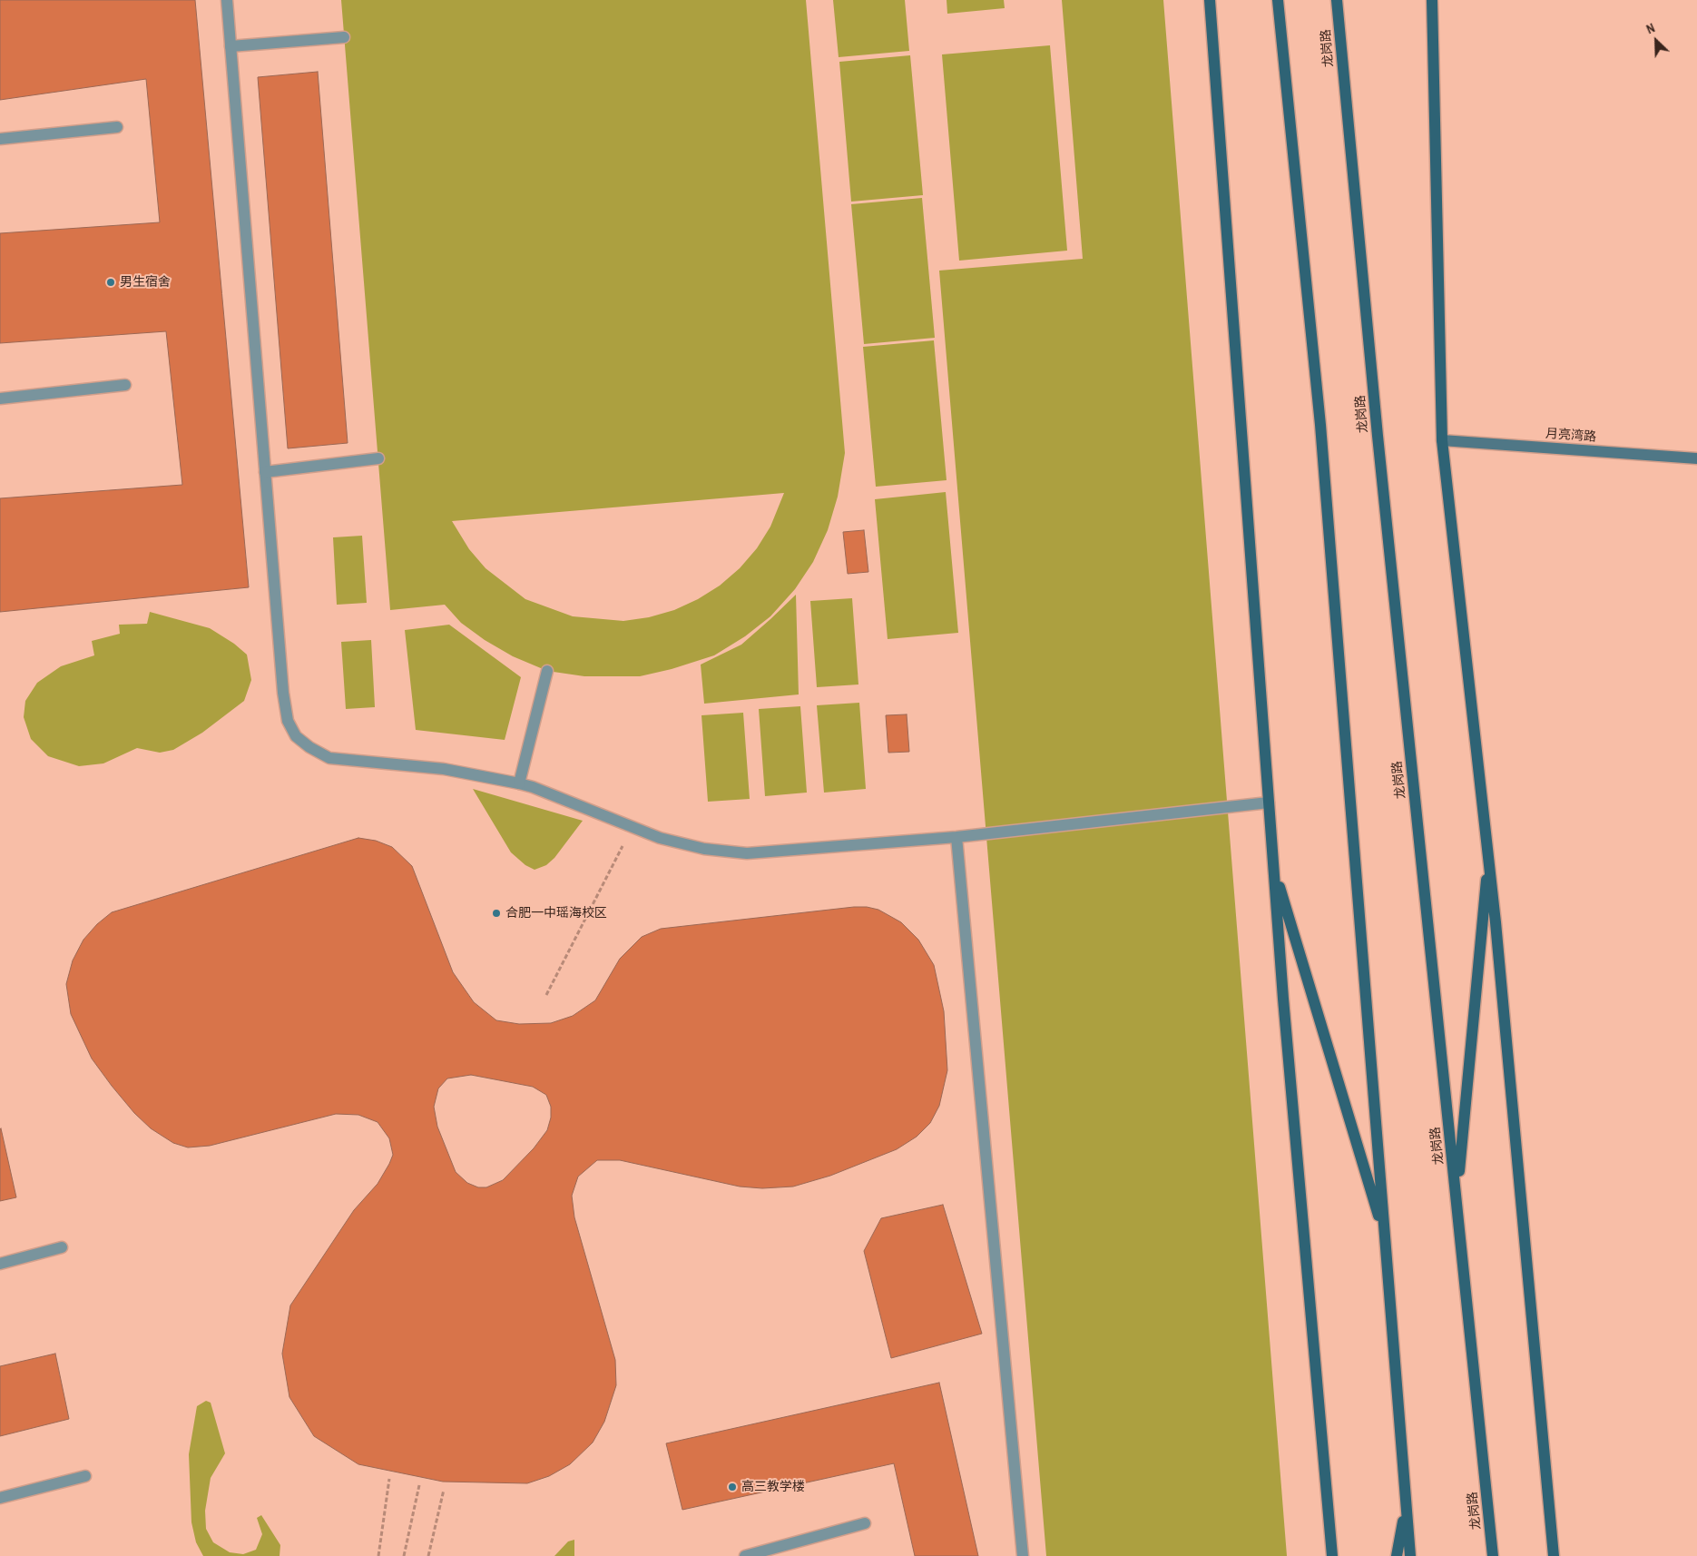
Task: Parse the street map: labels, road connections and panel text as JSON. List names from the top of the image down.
{
  "streets": {
    "main road": ["龙岗路"],
    "street": ["月亮湾路"]
  },
  "places": ["男生宿舍", "合肥一中瑶海校区", "高三教学楼"],
  "north": "top left"
}
